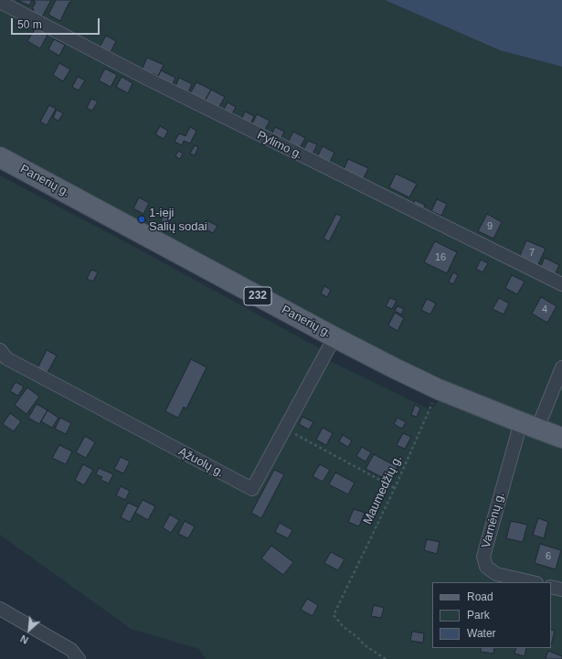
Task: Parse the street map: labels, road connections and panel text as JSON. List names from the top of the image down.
{
  "streets": {
    "main road": ["Panerių g.", "232"],
    "street": ["Pylimo g.", "Ąžuolų g.", "Varnėnų g."],
    "path": ["Maumedžių g."]
  },
  "crossings": [
    ["Panerių g.", "Ąžuolų g."],
    ["Panerių g.", "Maumedžių g."],
    ["Panerių g.", "Varnėnų g."]
  ],
  "places": ["1-ieji Salių sodai"],
  "house_numbers": [
    "9",
    "7",
    "16",
    "4",
    "6"
  ],
  "legend": ["Road", "Park", "Water"],
  "scale_bar": "50 m",
  "north": "bottom left"
}
